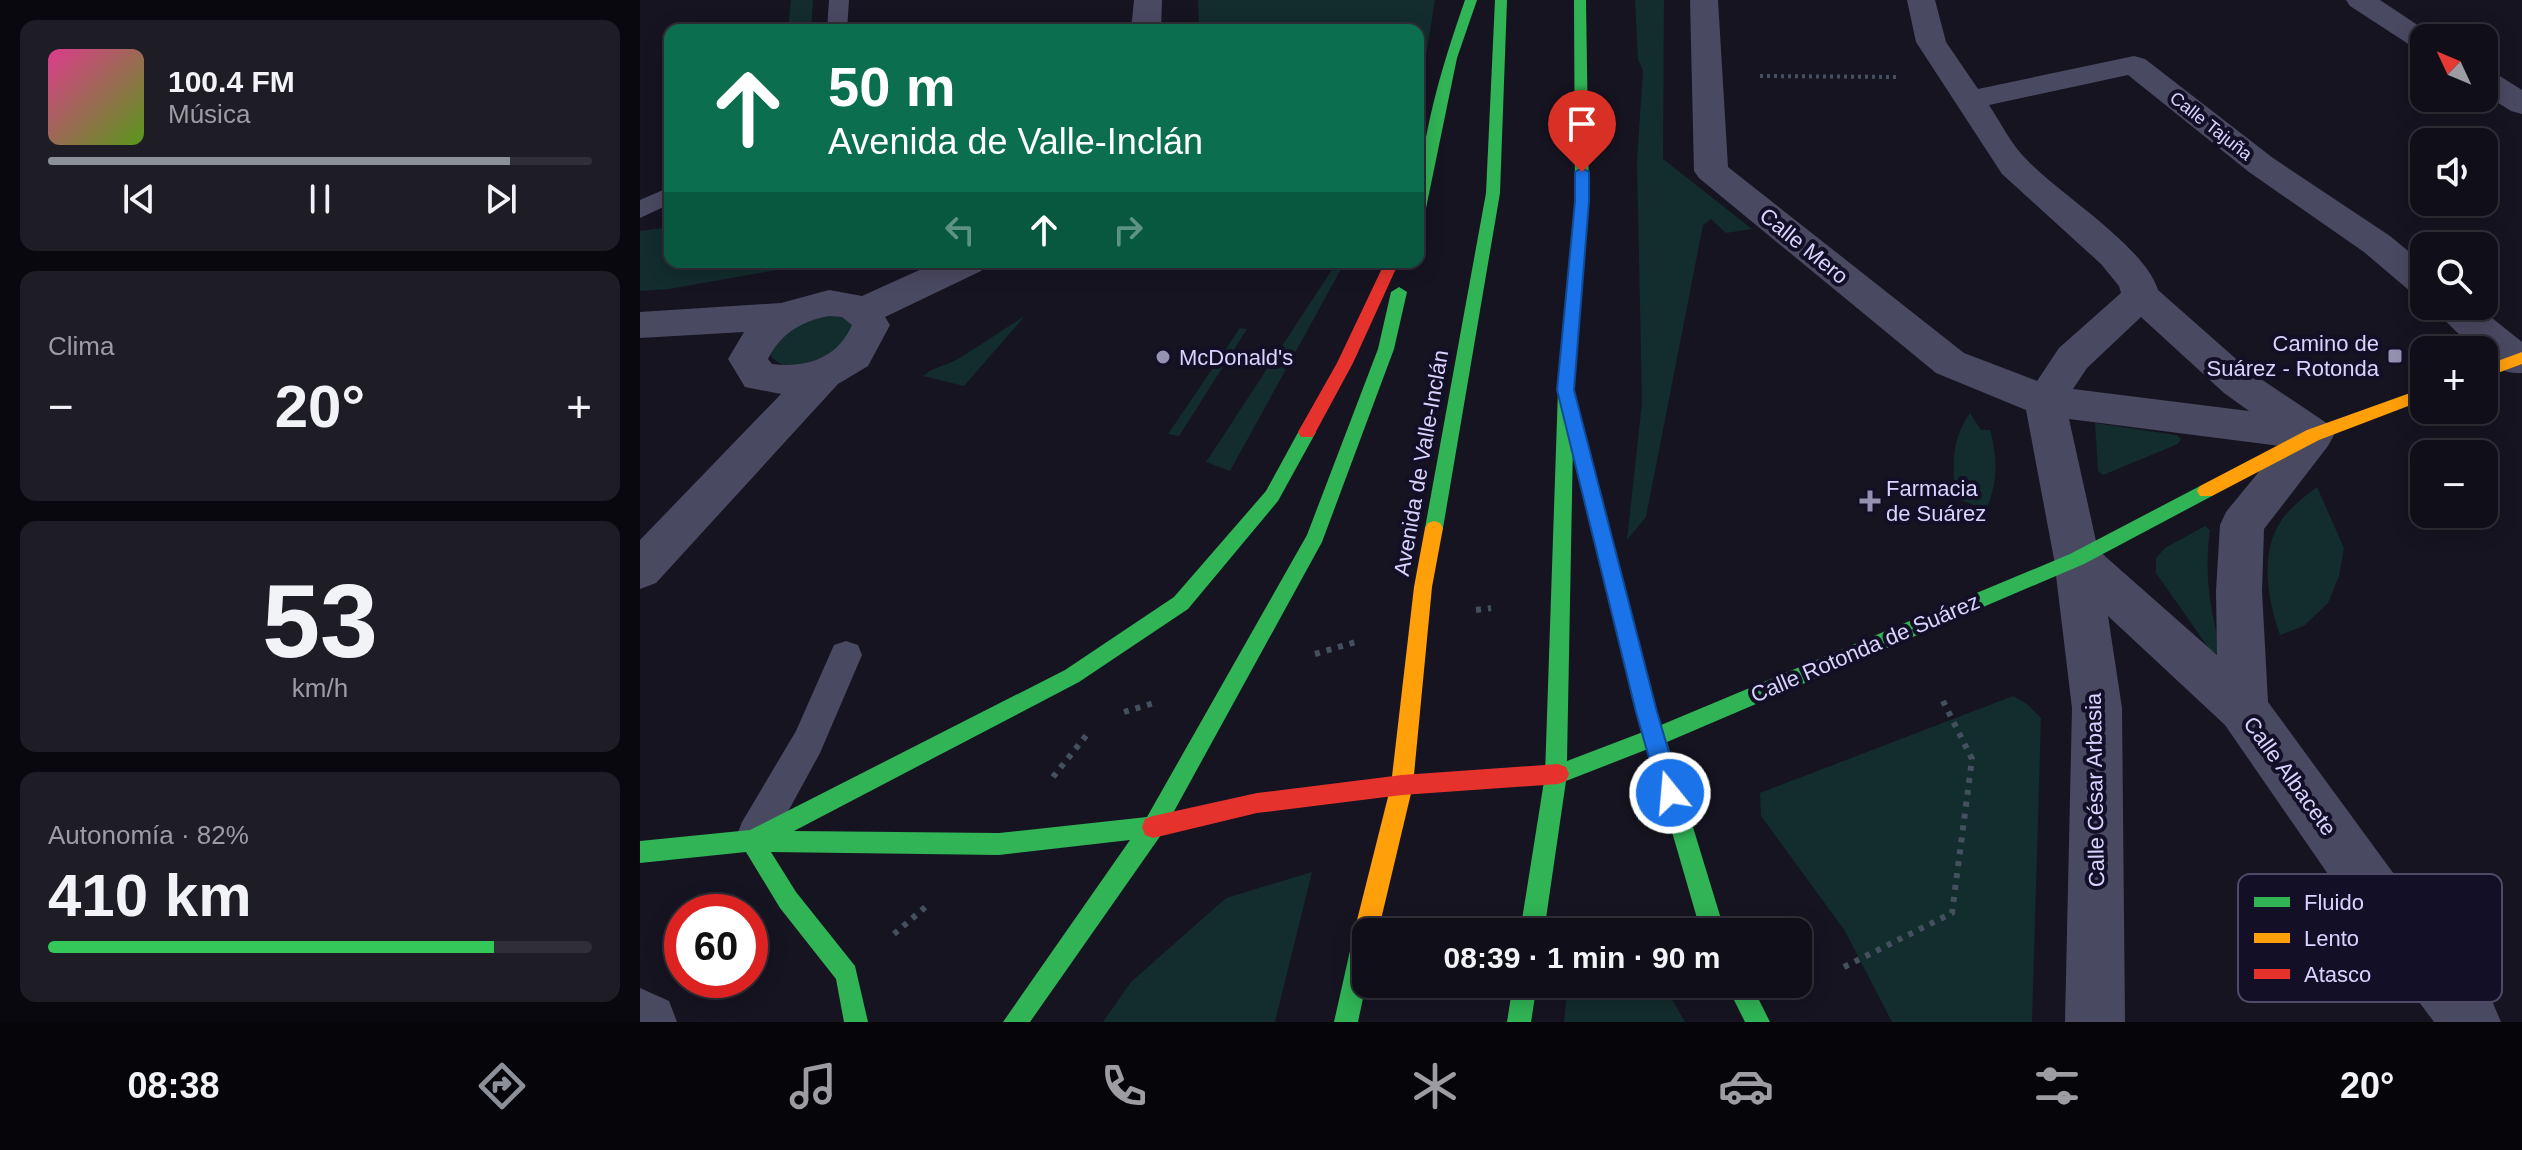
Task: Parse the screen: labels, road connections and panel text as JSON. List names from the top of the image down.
{
  "streets": {
    "main road": ["Avenida de Valle-Inclán", "Calle Rotonda de Suárez"],
    "street": [
      "Calle Tajuña",
      "Calle Mero",
      "Calle Albacete",
      "Calle César Arbasia"
    ]
  },
  "crossings": [
    ["Avenida de Valle-Inclán", "Calle Rotonda de Suárez"],
    ["Calle Rotonda de Suárez", "Calle Albacete"],
    ["Calle Rotonda de Suárez", "Calle César Arbasia"],
    ["Calle Albacete", "Calle César Arbasia"]
  ],
  "places": {
    "transit": ["Camino de Suárez - Rotonda"],
    "other": ["McDonald's"],
    "health": ["Farmacia de Suárez"]
  },
  "legend": ["Fluido", "Lento", "Atasco"],
  "north": "top left",
  "page": {
    "map_buttons": ["+", "−"],
    "turn": ["50 m", "Avenida de Valle-Inclán"],
    "song": ["100.4 FM", "Música"],
    "tile": [
      "Clima",
      ["53", "km/h"],
      ["Autonomía · 82%", "410 km"]
    ],
    "heat": ["−", "20°", "+"],
    "limit": "60",
    "trip": "08:39 · 1 min · 90 m",
    "tabs": ["08:38", "20°"]
  }
}
